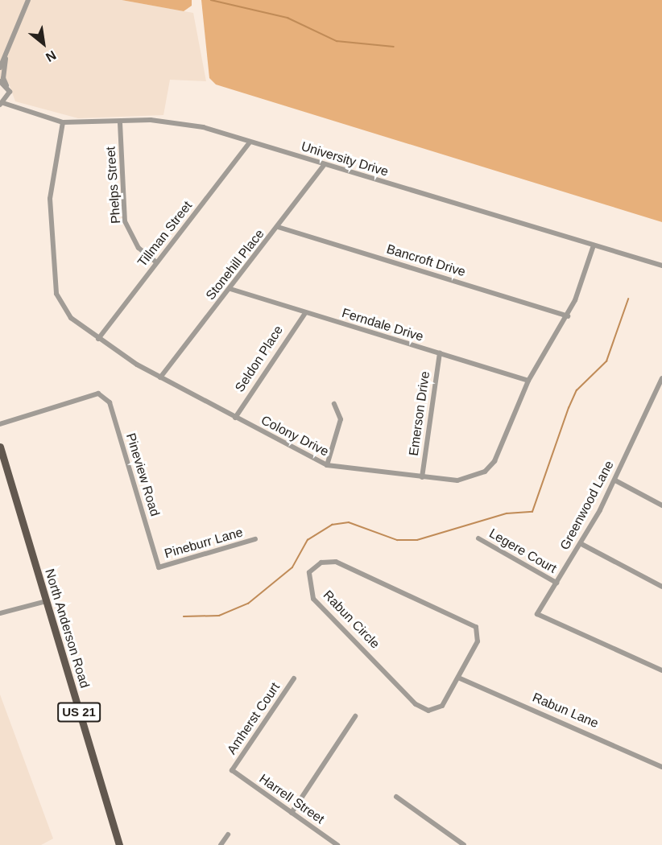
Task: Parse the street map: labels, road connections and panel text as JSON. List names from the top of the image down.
{
  "streets": {
    "main road": ["North Anderson Road", "US 21"],
    "street": [
      "University Drive",
      "Phelps Street",
      "Tillman Street",
      "Bancroft Drive",
      "Stonehill Place",
      "Ferndale Drive",
      "Seldon Place",
      "Emerson Drive",
      "Colony Drive",
      "Pineview Road",
      "Greenwood Lane",
      "Pineburr Lane",
      "Legere Court",
      "Rabun Circle",
      "Rabun Lane",
      "Amherst Court",
      "Harrell Street"
    ]
  },
  "crossings": [
    ["University Drive", "Phelps Street"],
    ["University Drive", "Tillman Street"],
    ["University Drive", "Stonehill Place"],
    ["University Drive", "Colony Drive"],
    ["Phelps Street", "Tillman Street"],
    ["Tillman Street", "Colony Drive"],
    ["Bancroft Drive", "Stonehill Place"],
    ["Bancroft Drive", "Colony Drive"],
    ["Stonehill Place", "Ferndale Drive"],
    ["Stonehill Place", "Colony Drive"],
    ["Ferndale Drive", "Seldon Place"],
    ["Ferndale Drive", "Emerson Drive"],
    ["Ferndale Drive", "Colony Drive"],
    ["Seldon Place", "Colony Drive"],
    ["Emerson Drive", "Colony Drive"],
    ["Pineview Road", "Pineburr Lane"],
    ["Greenwood Lane", "Legere Court"],
    ["Rabun Circle", "Rabun Lane"],
    ["Amherst Court", "Harrell Street"]
  ],
  "north": "bottom right"
}
